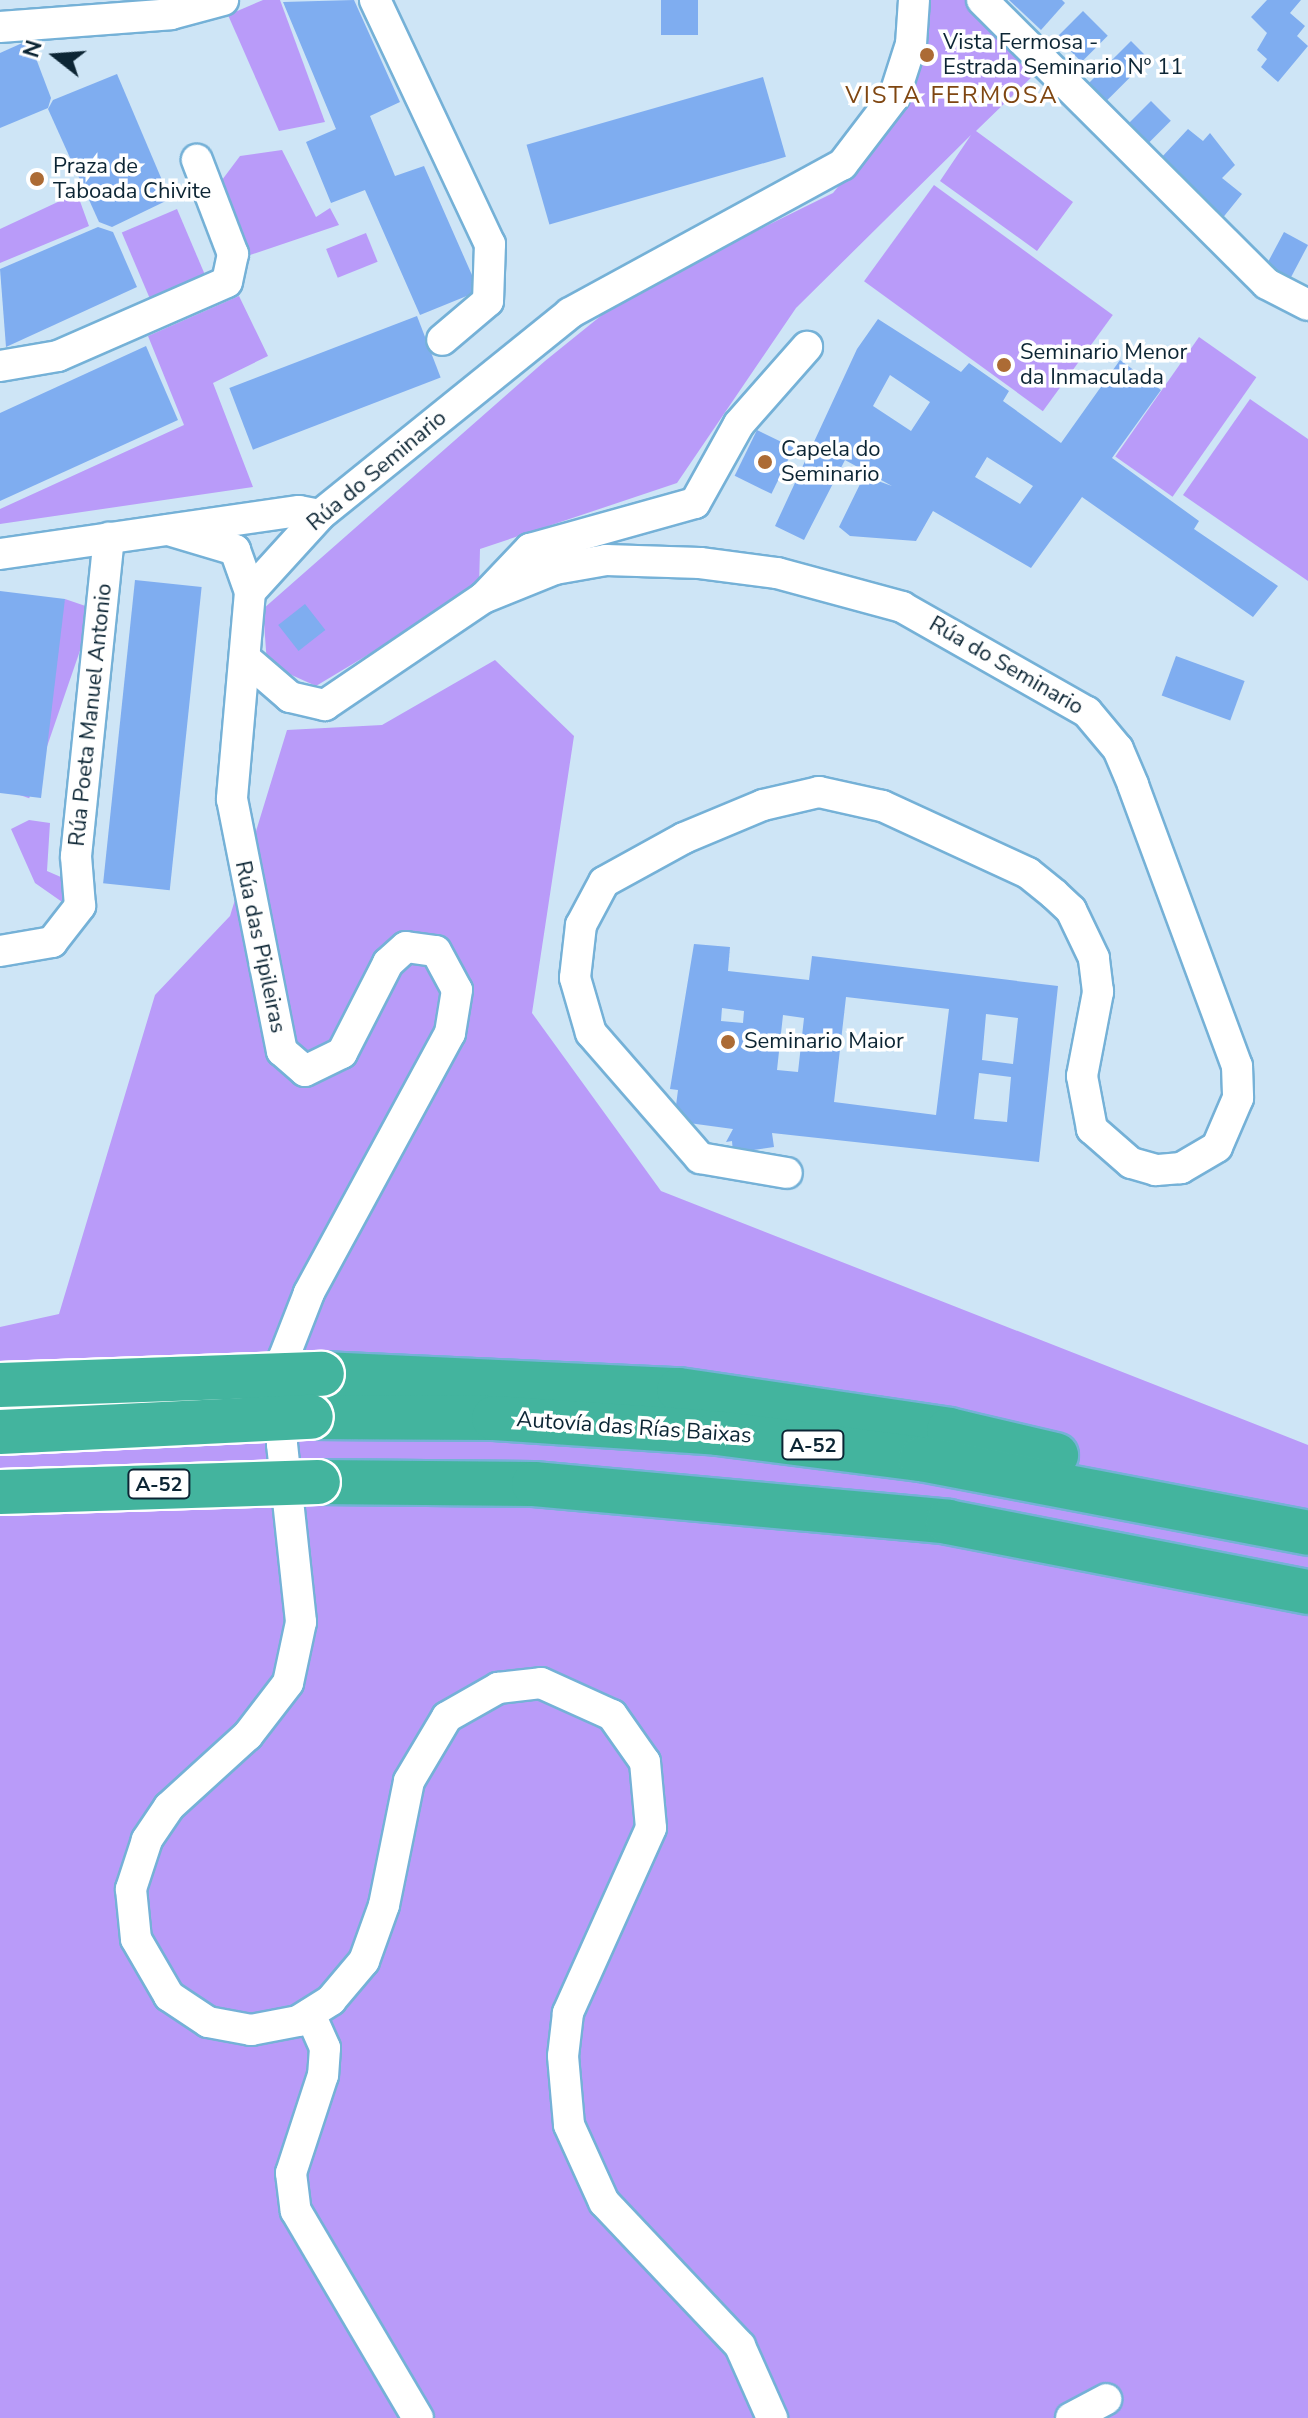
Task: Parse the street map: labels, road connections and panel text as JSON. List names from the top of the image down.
{
  "streets": {
    "highway": ["Autovía das Rías Baixas", "A-52"],
    "street": ["Rúa do Seminario", "Rúa Poeta Manuel Antonio", "Rúa das Pipileiras"]
  },
  "crossings": [
    ["Rúa do Seminario", "Rúa das Pipileiras"]
  ],
  "districts": ["VISTA FERMOSA"],
  "places": [
    "Vista Fermosa - Estrada Seminario Nº 11",
    "Praza de Taboada Chivite",
    "Seminario Menor da Inmaculada",
    "Capela do Seminario",
    "Seminario Maior"
  ],
  "north": "left"
}
